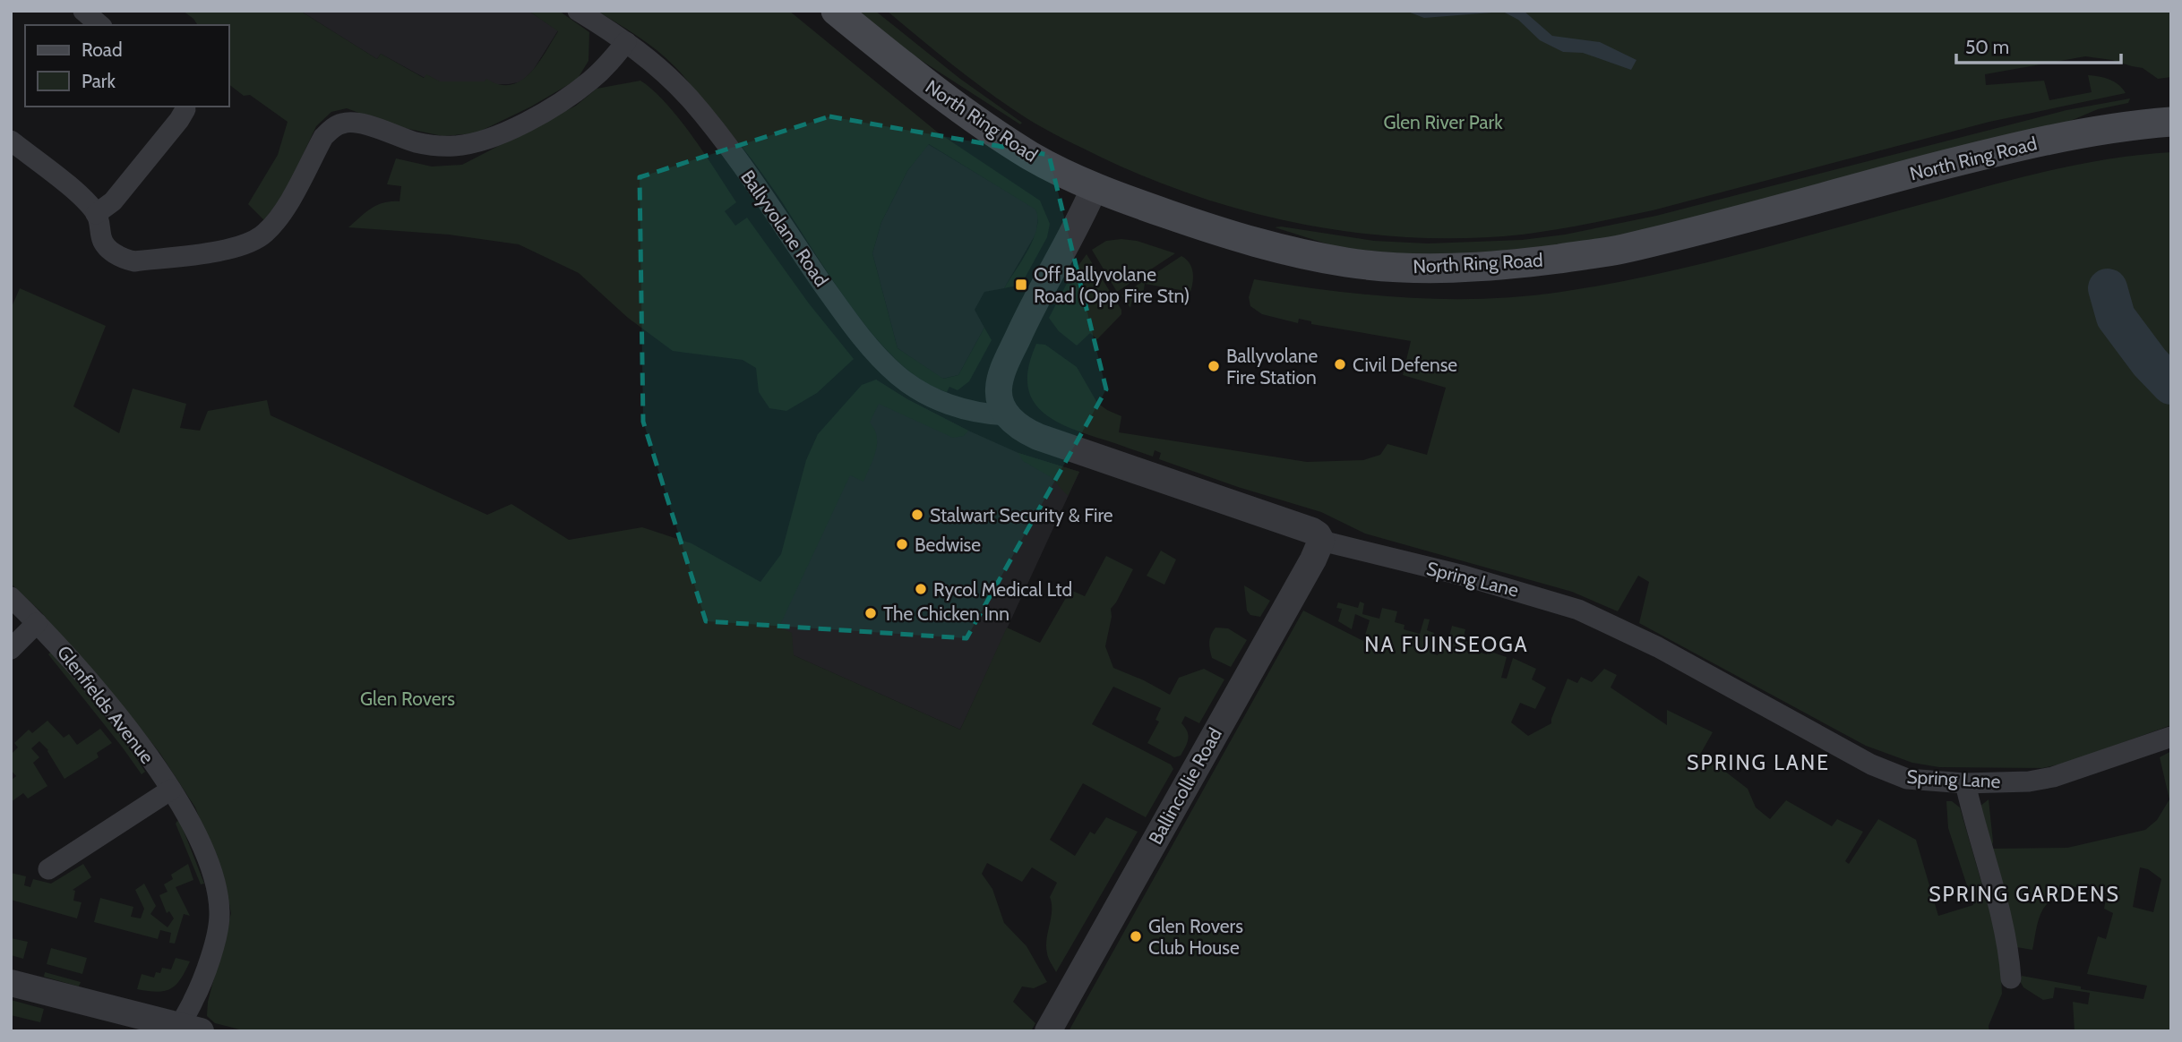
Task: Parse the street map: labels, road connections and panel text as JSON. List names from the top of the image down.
{
  "streets": {
    "main road": ["North Ring Road"],
    "street": [
      "Ballyvolane Road",
      "Spring Lane",
      "Glenfields Avenue",
      "Ballincollie Road"
    ]
  },
  "crossings": [
    ["Ballyvolane Road", "Spring Lane"],
    ["Spring Lane", "Ballincollie Road"]
  ],
  "districts": ["NA FUINSEOGA", "SPRING LANE", "SPRING GARDENS"],
  "parks": ["Glen River Park", "Glen Rovers"],
  "places": {
    "transit": ["Off Ballyvolane Road (Opp Fire Stn)"],
    "other": [
      "Civil Defense",
      "Ballyvolane Fire Station",
      "Stalwart Security & Fire",
      "Bedwise",
      "Rycol Medical Ltd",
      "The Chicken Inn",
      "Glen Rovers Club House"
    ]
  },
  "legend": ["Road", "Park"],
  "scale_bar": "50 m"
}
